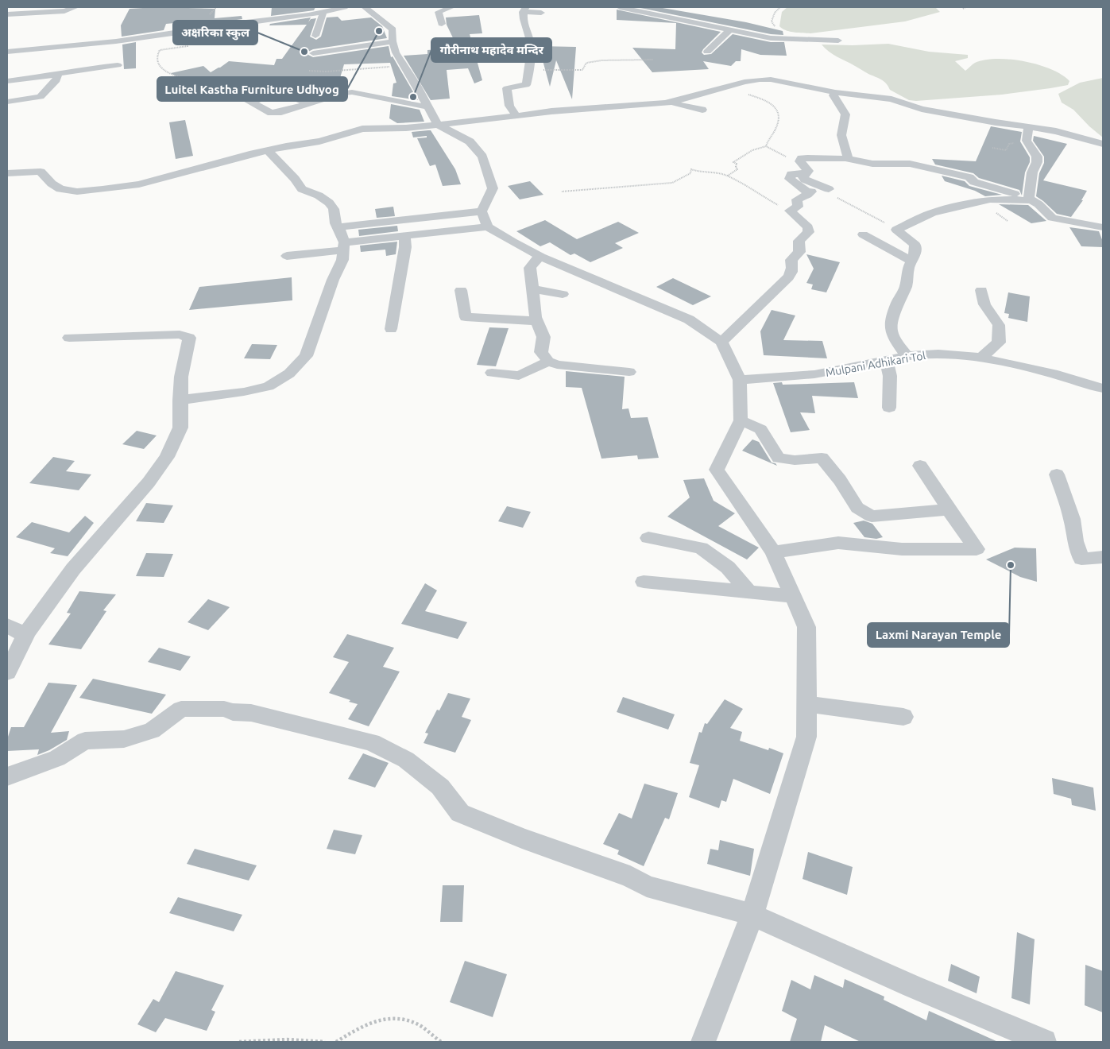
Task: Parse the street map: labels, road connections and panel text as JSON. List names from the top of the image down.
{
  "streets": {
    "street": ["Mulpani Adhikari Tol"]
  },
  "places": [
    "Luitel Kastha Furniture Udhyog",
    "अक्षरिका स्कुल",
    "गौरीनाथ महादेव मन्दिर",
    "Laxmi Narayan Temple"
  ]
}
